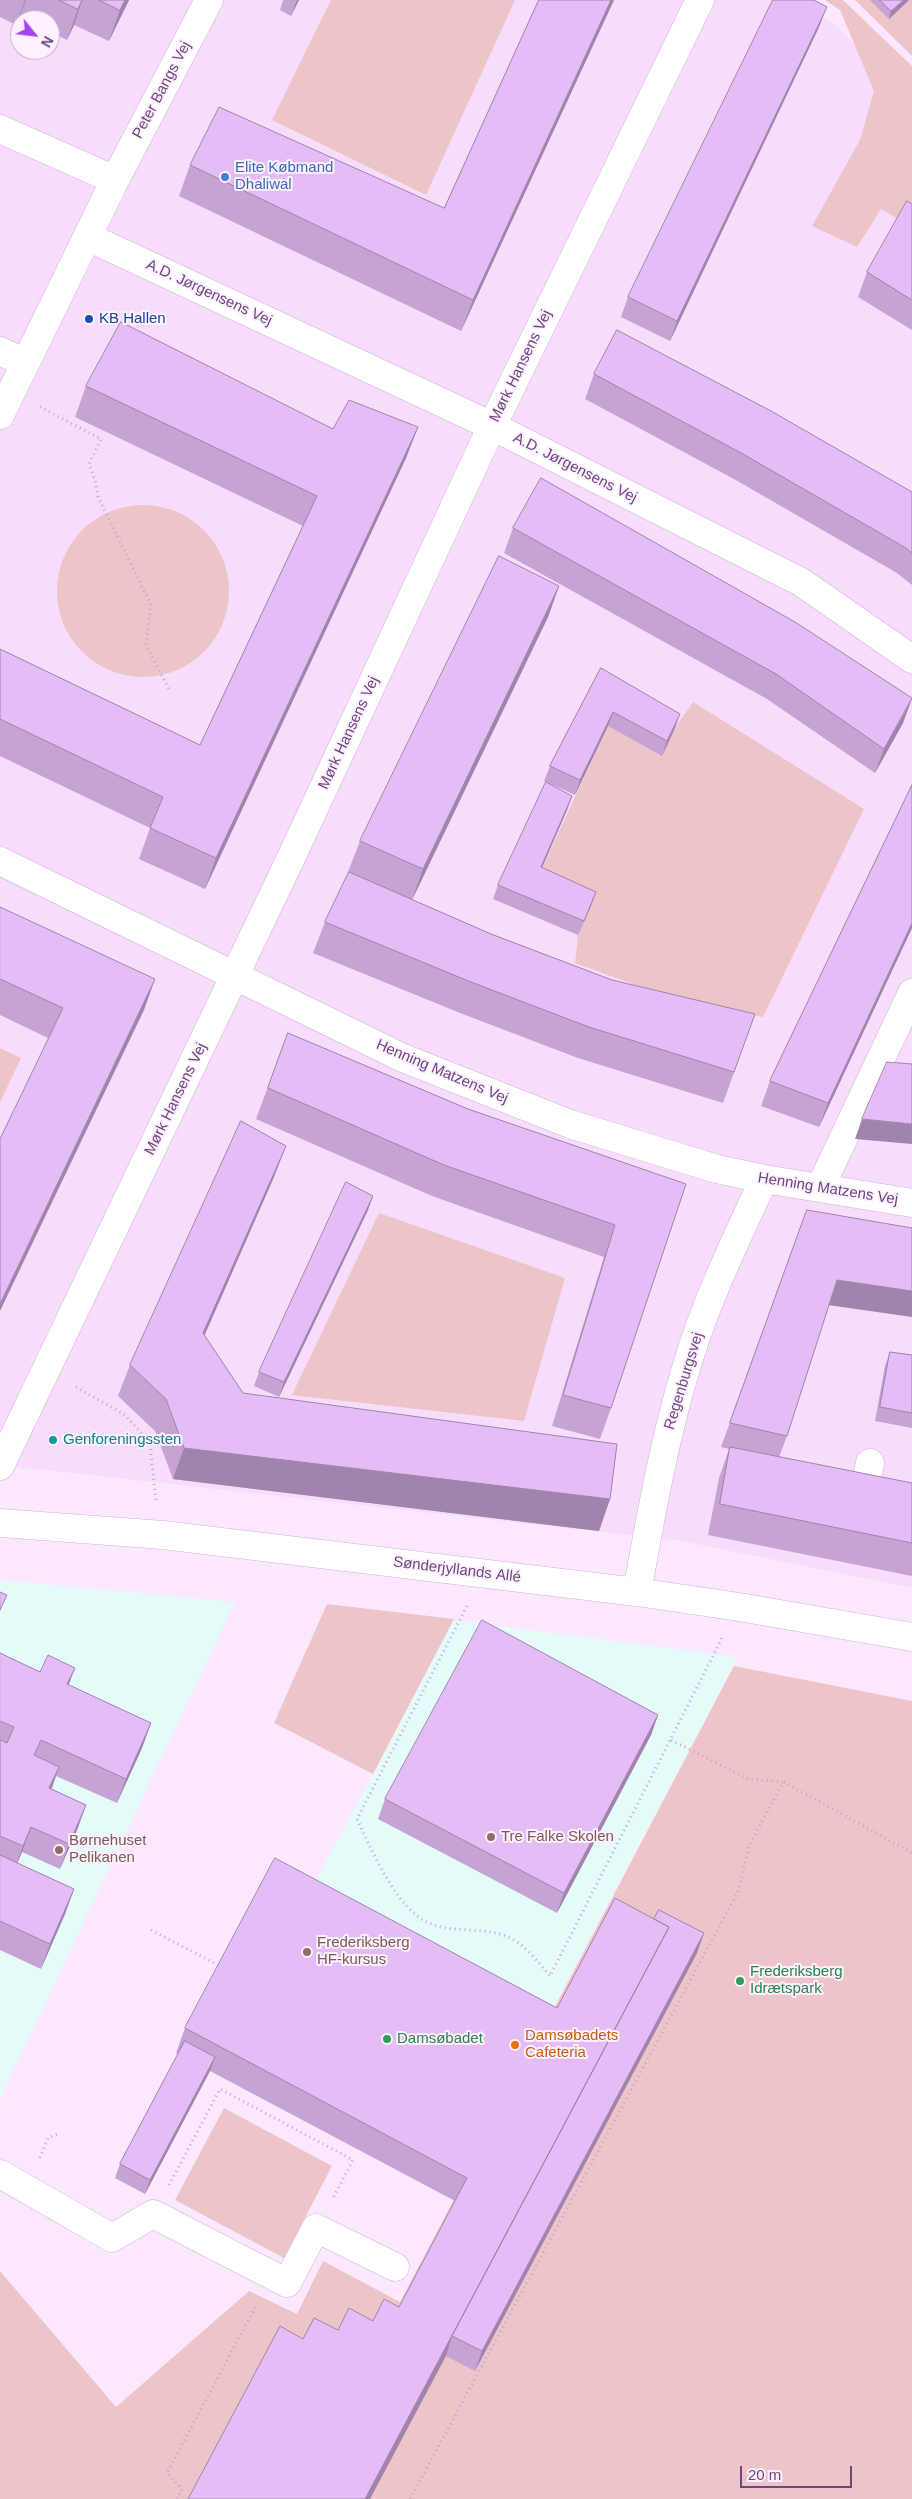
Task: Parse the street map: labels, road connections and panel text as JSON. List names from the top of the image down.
{
  "streets": {
    "street": [
      "Peter Bangs Vej",
      "A.D. Jørgensens Vej",
      "Mørk Hansens Vej",
      "Henning Matzens Vej",
      "Regenburgsvej",
      "Sønderjyllands Allé"
    ]
  },
  "crossings": [
    ["Peter Bangs Vej", "A.D. Jørgensens Vej"],
    ["A.D. Jørgensens Vej", "Mørk Hansens Vej"],
    ["Mørk Hansens Vej", "Henning Matzens Vej"],
    ["Henning Matzens Vej", "Regenburgsvej"],
    ["Regenburgsvej", "Sønderjyllands Allé"]
  ],
  "places": [
    "Elite Købmand Dhaliwal",
    "KB Hallen",
    "Genforeningssten",
    "Tre Falke Skolen",
    "Børnehuset Pelikanen",
    "Frederiksberg HF-kursus",
    "Frederiksberg Idrætspark",
    "Damsøbadet",
    "Damsøbadets Cafeteria"
  ],
  "scale_bar": "20 m",
  "north": "bottom right"
}
